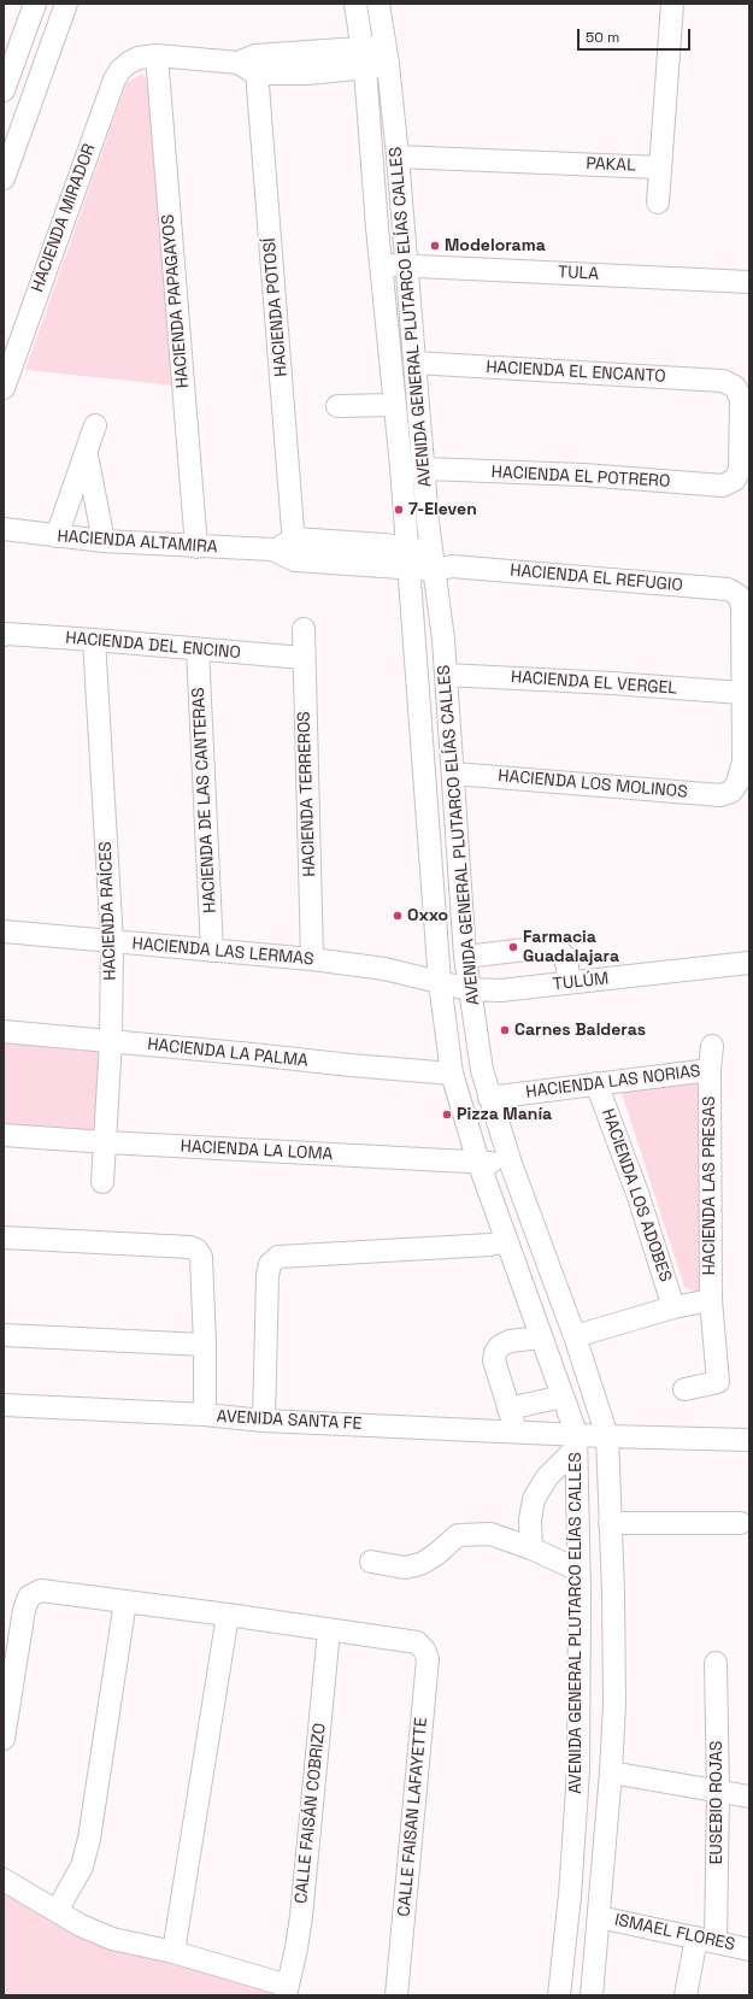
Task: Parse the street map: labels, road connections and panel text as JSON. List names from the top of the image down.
{
  "streets": {
    "street": [
      "PAKAL",
      "HACIENDA MIRADOR",
      "TULA",
      "HACIENDA PAPAGAYOS",
      "HACIENDA POTOSÍ",
      "AVENIDA GENERAL PLUTARCO ELÍAS CALLES",
      "HACIENDA EL ENCANTO",
      "HACIENDA EL POTRERO",
      "HACIENDA ALTAMIRA",
      "HACIENDA EL REFUGIO",
      "HACIENDA DEL ENCINO",
      "HACIENDA EL VERGEL",
      "HACIENDA LOS MOLINOS",
      "HACIENDA TERREROS",
      "HACIENDA DE LAS CANTERAS",
      "HACIENDA RAÍCES",
      "HACIENDA LAS LERMAS",
      "TULÚM",
      "HACIENDA LA PALMA",
      "HACIENDA LAS NORIAS",
      "HACIENDA LA LOMA",
      "HACIENDA LAS PRESAS",
      "HACIENDA LOS ADOBES",
      "AVENIDA SANTA FE",
      "EUSEBIO ROJAS",
      "CALLE FAISÁN COBRIZO",
      "CALLE FAISAN LAFAYETTE",
      "ISMAEL FLORES"
    ]
  },
  "crossings": [
    ["PAKAL", "AVENIDA GENERAL PLUTARCO ELÍAS CALLES"],
    ["HACIENDA MIRADOR", "HACIENDA PAPAGAYOS"],
    ["TULA", "AVENIDA GENERAL PLUTARCO ELÍAS CALLES"],
    ["HACIENDA PAPAGAYOS", "HACIENDA ALTAMIRA"],
    ["HACIENDA POTOSÍ", "HACIENDA ALTAMIRA"],
    ["AVENIDA GENERAL PLUTARCO ELÍAS CALLES", "HACIENDA EL ENCANTO"],
    ["AVENIDA GENERAL PLUTARCO ELÍAS CALLES", "HACIENDA EL POTRERO"],
    ["AVENIDA GENERAL PLUTARCO ELÍAS CALLES", "HACIENDA ALTAMIRA"],
    ["AVENIDA GENERAL PLUTARCO ELÍAS CALLES", "HACIENDA EL REFUGIO"],
    ["AVENIDA GENERAL PLUTARCO ELÍAS CALLES", "HACIENDA EL VERGEL"],
    ["AVENIDA GENERAL PLUTARCO ELÍAS CALLES", "HACIENDA LOS MOLINOS"],
    ["AVENIDA GENERAL PLUTARCO ELÍAS CALLES", "HACIENDA LAS LERMAS"],
    ["AVENIDA GENERAL PLUTARCO ELÍAS CALLES", "TULÚM"],
    ["AVENIDA GENERAL PLUTARCO ELÍAS CALLES", "HACIENDA LA PALMA"],
    ["AVENIDA GENERAL PLUTARCO ELÍAS CALLES", "HACIENDA LAS NORIAS"],
    ["AVENIDA GENERAL PLUTARCO ELÍAS CALLES", "HACIENDA LA LOMA"],
    ["AVENIDA GENERAL PLUTARCO ELÍAS CALLES", "AVENIDA SANTA FE"],
    ["AVENIDA GENERAL PLUTARCO ELÍAS CALLES", "ISMAEL FLORES"],
    ["HACIENDA EL ENCANTO", "HACIENDA EL POTRERO"],
    ["HACIENDA ALTAMIRA", "HACIENDA EL REFUGIO"],
    ["HACIENDA EL REFUGIO", "HACIENDA EL VERGEL"],
    ["HACIENDA DEL ENCINO", "HACIENDA TERREROS"],
    ["HACIENDA DEL ENCINO", "HACIENDA DE LAS CANTERAS"],
    ["HACIENDA DEL ENCINO", "HACIENDA RAÍCES"],
    ["HACIENDA TERREROS", "HACIENDA LAS LERMAS"],
    ["HACIENDA DE LAS CANTERAS", "HACIENDA LAS LERMAS"],
    ["HACIENDA RAÍCES", "HACIENDA LAS LERMAS"],
    ["HACIENDA RAÍCES", "HACIENDA LA PALMA"],
    ["HACIENDA RAÍCES", "HACIENDA LA LOMA"],
    ["HACIENDA LAS LERMAS", "TULÚM"],
    ["HACIENDA LAS NORIAS", "HACIENDA LAS PRESAS"],
    ["HACIENDA LAS NORIAS", "HACIENDA LOS ADOBES"],
    ["EUSEBIO ROJAS", "ISMAEL FLORES"],
    ["CALLE FAISÁN COBRIZO", "CALLE FAISAN LAFAYETTE"]
  ],
  "places": [
    "Modelorama",
    "7-Eleven",
    "Oxxo",
    "Farmacia Guadalajara",
    "Carnes Balderas",
    "Pizza Manía"
  ],
  "scale_bar": "50 m"
}
